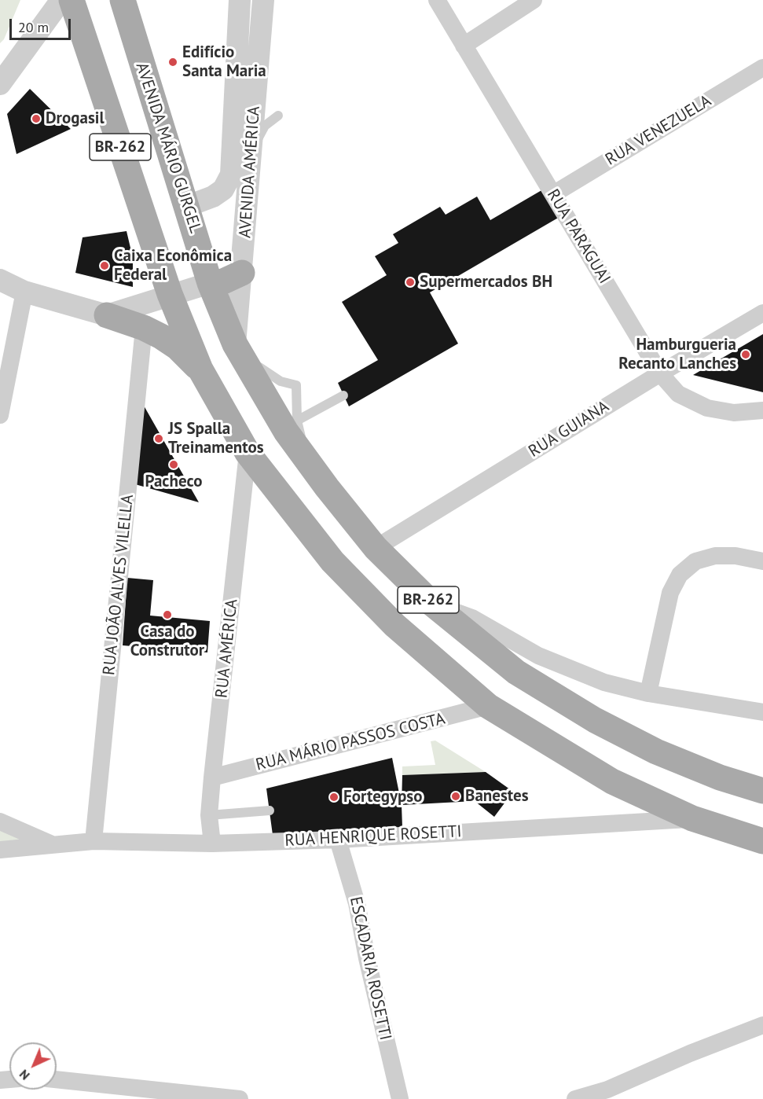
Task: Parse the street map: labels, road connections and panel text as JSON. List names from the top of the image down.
{
  "streets": {
    "main road": ["BR-262", "AVENIDA MÁRIO GURGEL"],
    "street": [
      "RUA VENEZUELA",
      "AVENIDA AMÉRICA",
      "RUA PARAGUAI",
      "RUA GUIANA",
      "RUA JOÃO ALVES VILELLA",
      "RUA AMÉRICA",
      "RUA MÁRIO PASSOS COSTA",
      "RUA HENRIQUE ROSETTI",
      "ESCADARIA ROSETTI"
    ]
  },
  "crossings": [
    ["RUA VENEZUELA", "RUA PARAGUAI"],
    ["BR-262", "RUA AMÉRICA"],
    ["BR-262", "RUA MÁRIO PASSOS COSTA"],
    ["BR-262", "RUA HENRIQUE ROSETTI"],
    ["AVENIDA MÁRIO GURGEL", "AVENIDA AMÉRICA"],
    ["AVENIDA MÁRIO GURGEL", "RUA GUIANA"],
    ["RUA PARAGUAI", "RUA GUIANA"],
    ["RUA JOÃO ALVES VILELLA", "RUA HENRIQUE ROSETTI"],
    ["RUA AMÉRICA", "RUA MÁRIO PASSOS COSTA"],
    ["RUA AMÉRICA", "RUA HENRIQUE ROSETTI"],
    ["RUA HENRIQUE ROSETTI", "ESCADARIA ROSETTI"]
  ],
  "places": [
    "Edifício Santa Maria",
    "Drogasil",
    "Caixa Econômica Federal",
    "Supermercados BH",
    "Hamburgueria Recanto Lanches",
    "JS Spalla Treinamentos",
    "Pacheco",
    "Casa do Construtor",
    "Banestes",
    "Fortegypso"
  ],
  "scale_bar": "20 m",
  "north": "bottom left"
}
